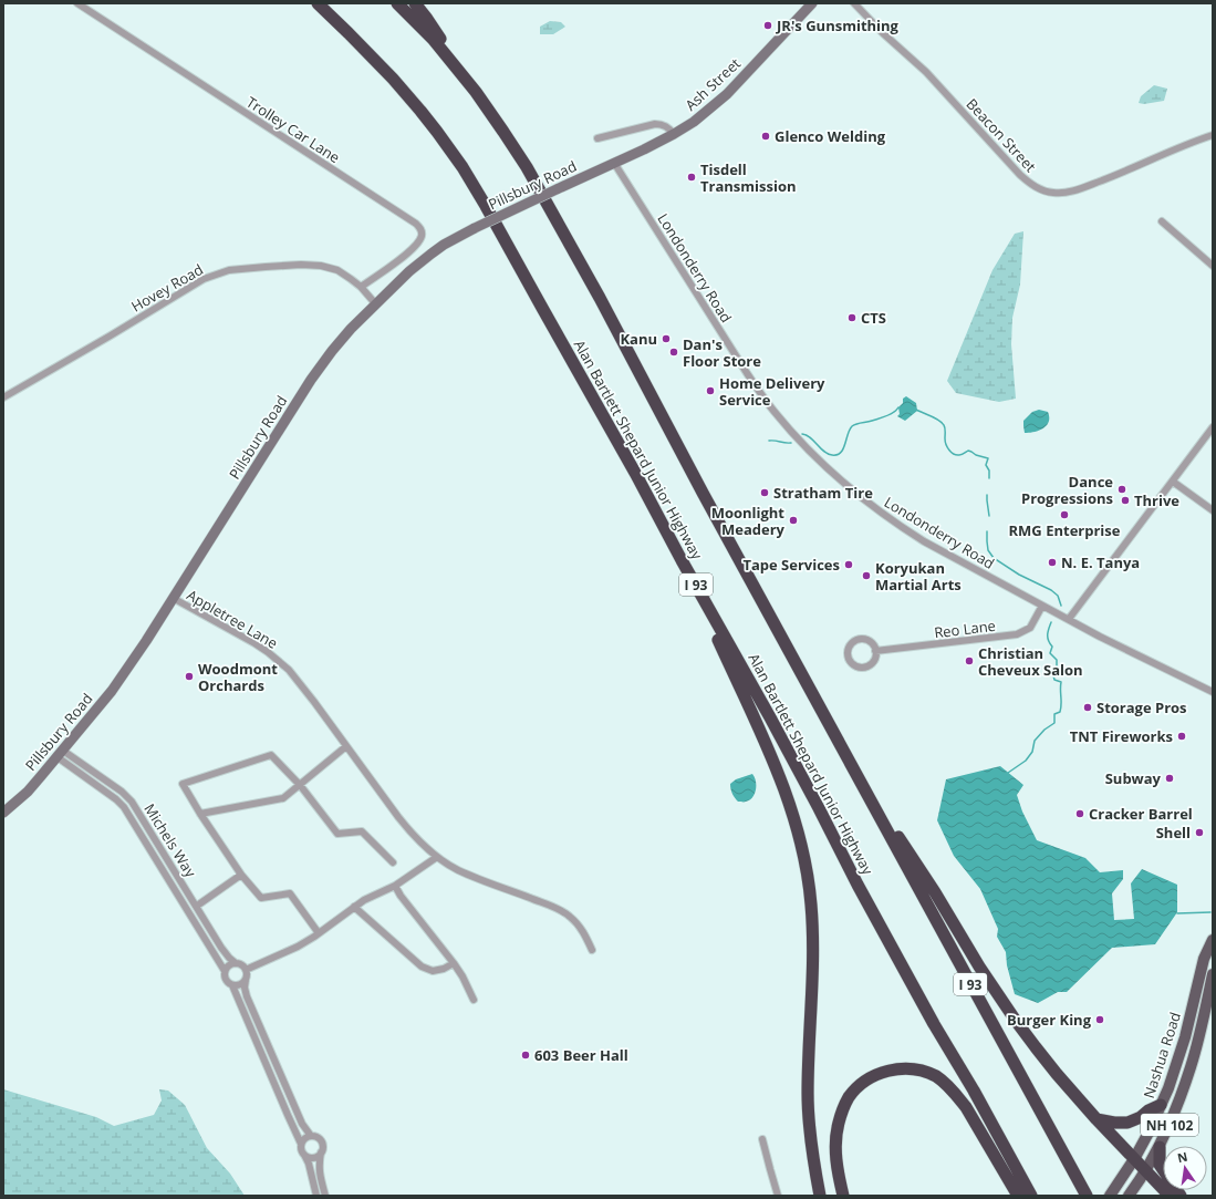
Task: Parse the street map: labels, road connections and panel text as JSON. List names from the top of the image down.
{
  "streets": {
    "highway": ["Alan Bartlett Shepard Junior Highway", "I 93"],
    "main road": ["Nashua Road", "NH 102"],
    "street": [
      "Ash Street",
      "Trolley Car Lane",
      "Beacon Street",
      "Pillsbury Road",
      "Londonderry Road",
      "Hovey Road",
      "Appletree Lane",
      "Reo Lane",
      "Michels Way"
    ]
  },
  "crossings": [
    ["Ash Street", "Pillsbury Road"],
    ["Ash Street", "Londonderry Road"],
    ["Trolley Car Lane", "Hovey Road"],
    ["Pillsbury Road", "Londonderry Road"],
    ["Pillsbury Road", "Hovey Road"],
    ["Pillsbury Road", "Appletree Lane"],
    ["Pillsbury Road", "Michels Way"],
    ["Londonderry Road", "Reo Lane"]
  ],
  "places": [
    "JR's Gunsmithing",
    "Glenco Welding",
    "Tisdell Transmission",
    "CTS",
    "Kanu",
    "Dan's Floor Store",
    "Home Delivery Service",
    "Dance Progressions",
    "Stratham Tire",
    "Thrive",
    "RMG Enterprise",
    "Moonlight Meadery",
    "N. E. Tanya",
    "Tape Services",
    "Koryukan Martial Arts",
    "Christian Cheveux Salon",
    "Woodmont Orchards",
    "Storage Pros",
    "TNT Fireworks",
    "Subway",
    "Cracker Barrel",
    "Shell",
    "Burger King",
    "603 Beer Hall"
  ],
  "north": "top"
}
